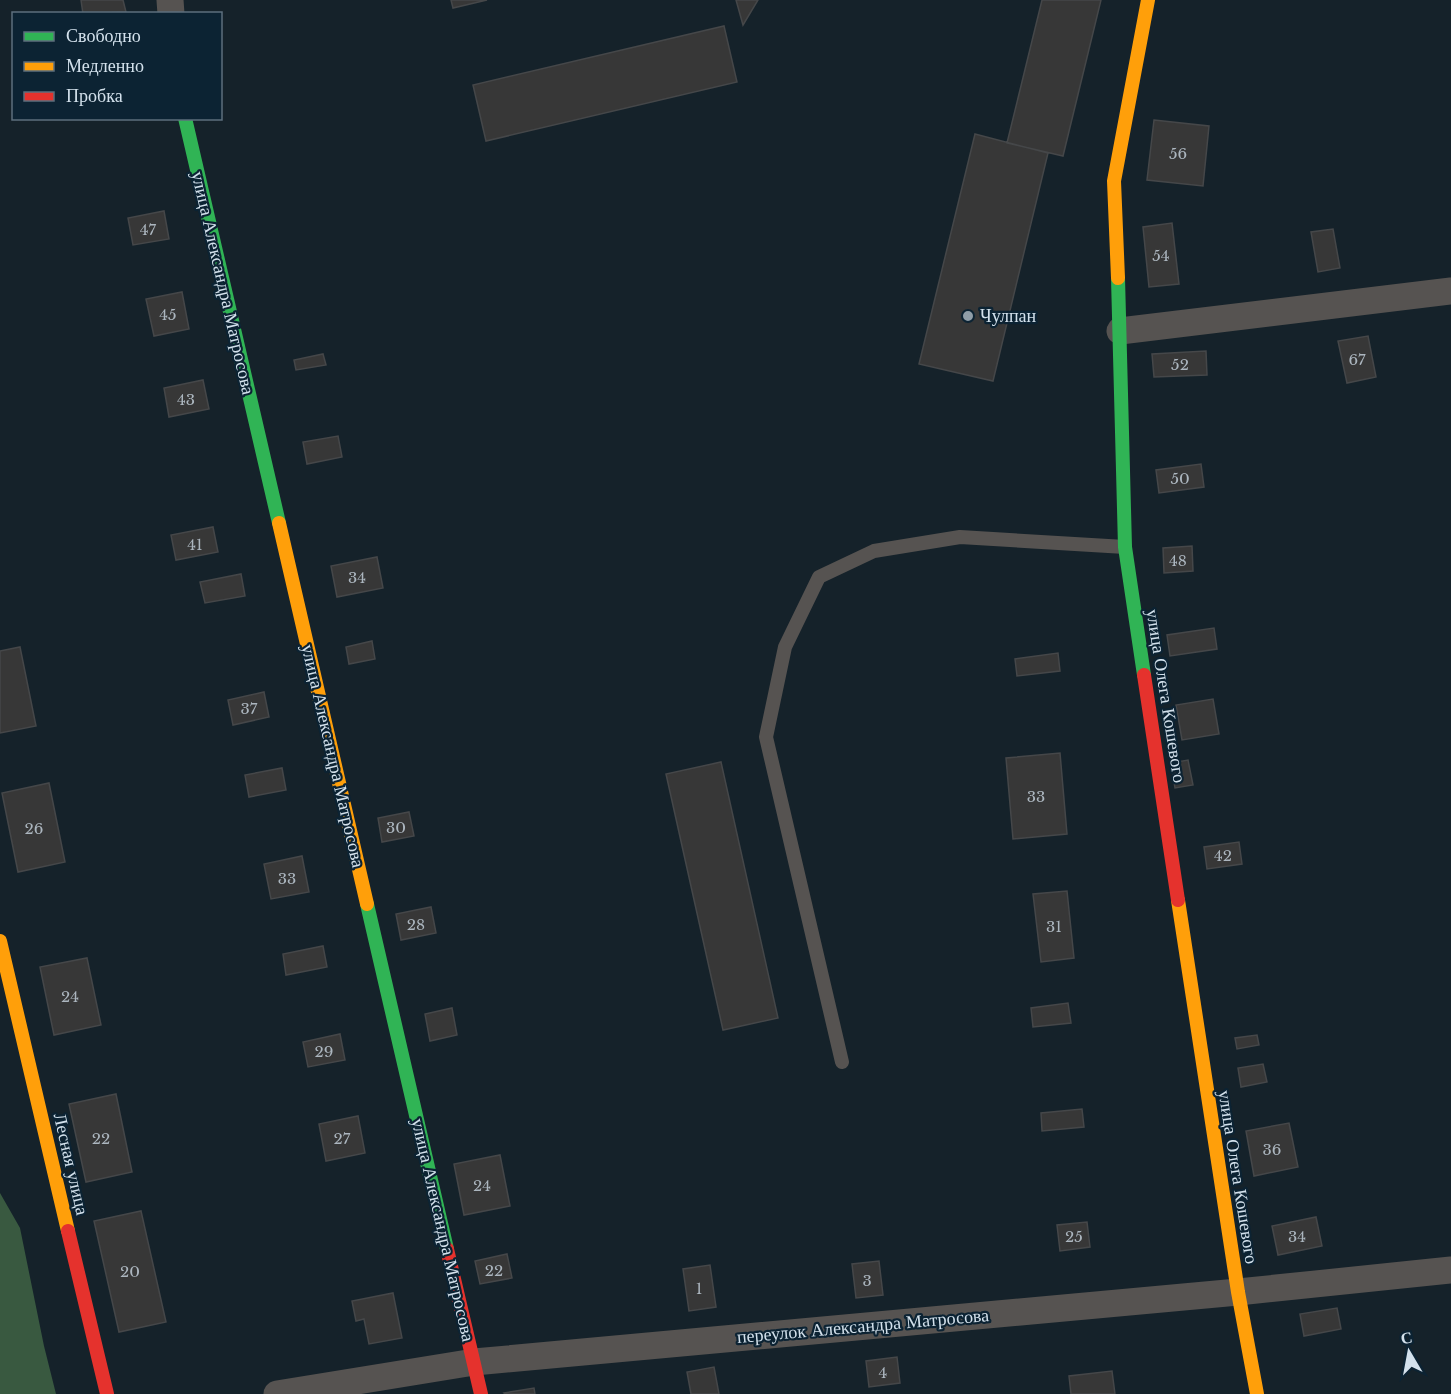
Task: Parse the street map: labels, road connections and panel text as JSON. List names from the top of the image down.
{
  "streets": {
    "street": [
      "улица Александра Матросова",
      "улица Олега Кошевого",
      "Лесная улица",
      "переулок Александра Матросова"
    ]
  },
  "crossings": [
    ["улица Александра Матросова", "переулок Александра Матросова"],
    ["улица Олега Кошевого", "переулок Александра Матросова"]
  ],
  "places": ["Чулпан"],
  "house_numbers": [
    "56",
    "47",
    "54",
    "45",
    "67",
    "52",
    "43",
    "50",
    "41",
    "48",
    "34",
    "37",
    "33",
    "30",
    "26",
    "42",
    "33",
    "28",
    "31",
    "24",
    "29",
    "22",
    "27",
    "36",
    "24",
    "25",
    "34",
    "22",
    "20",
    "3",
    "1",
    "4"
  ],
  "legend": ["Свободно", "Медленно", "Пробка"],
  "north": "top"
}
